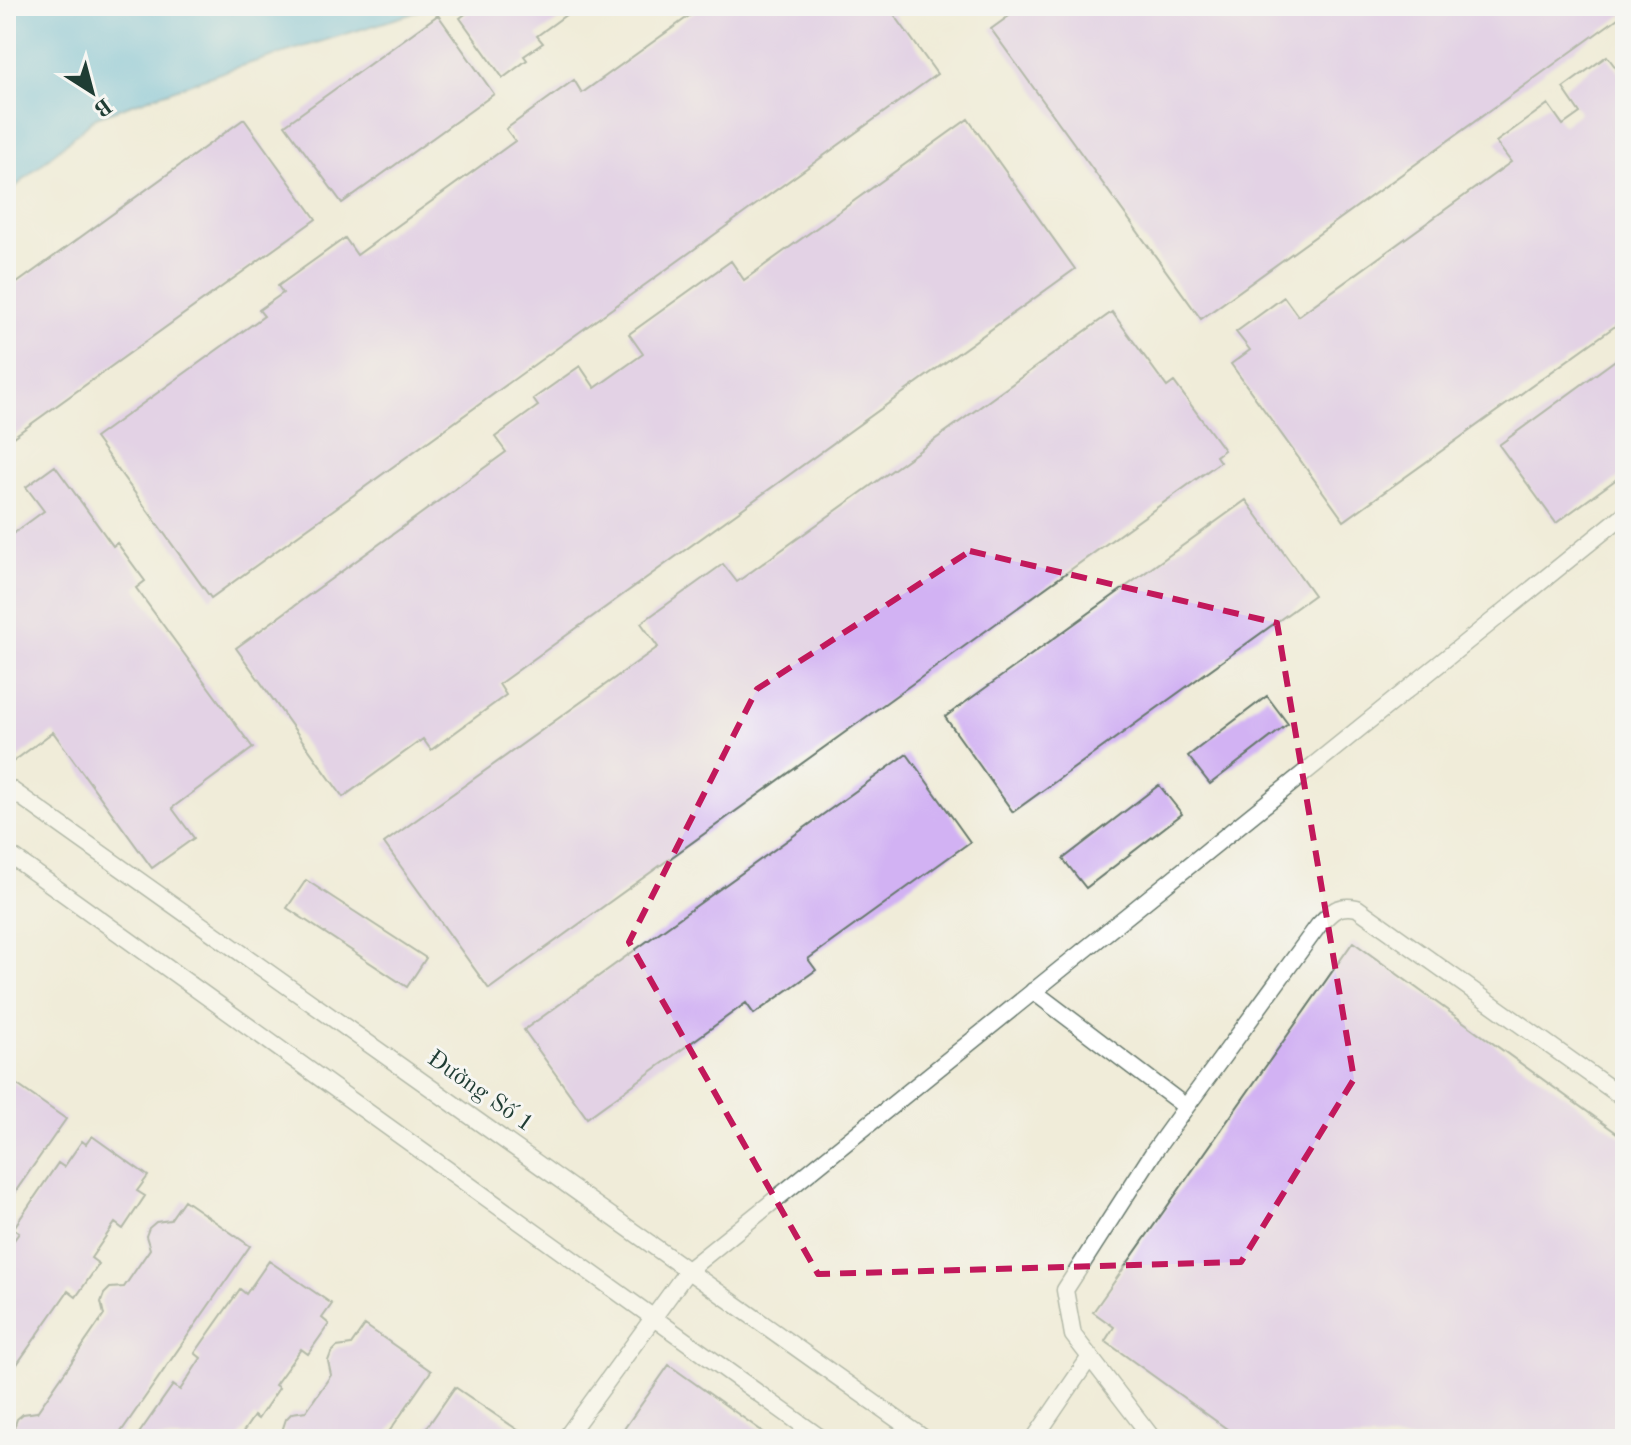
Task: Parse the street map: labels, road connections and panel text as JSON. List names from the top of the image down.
{
  "streets": {
    "lane": ["Đường Số 1"]
  },
  "north": "bottom right"
}
